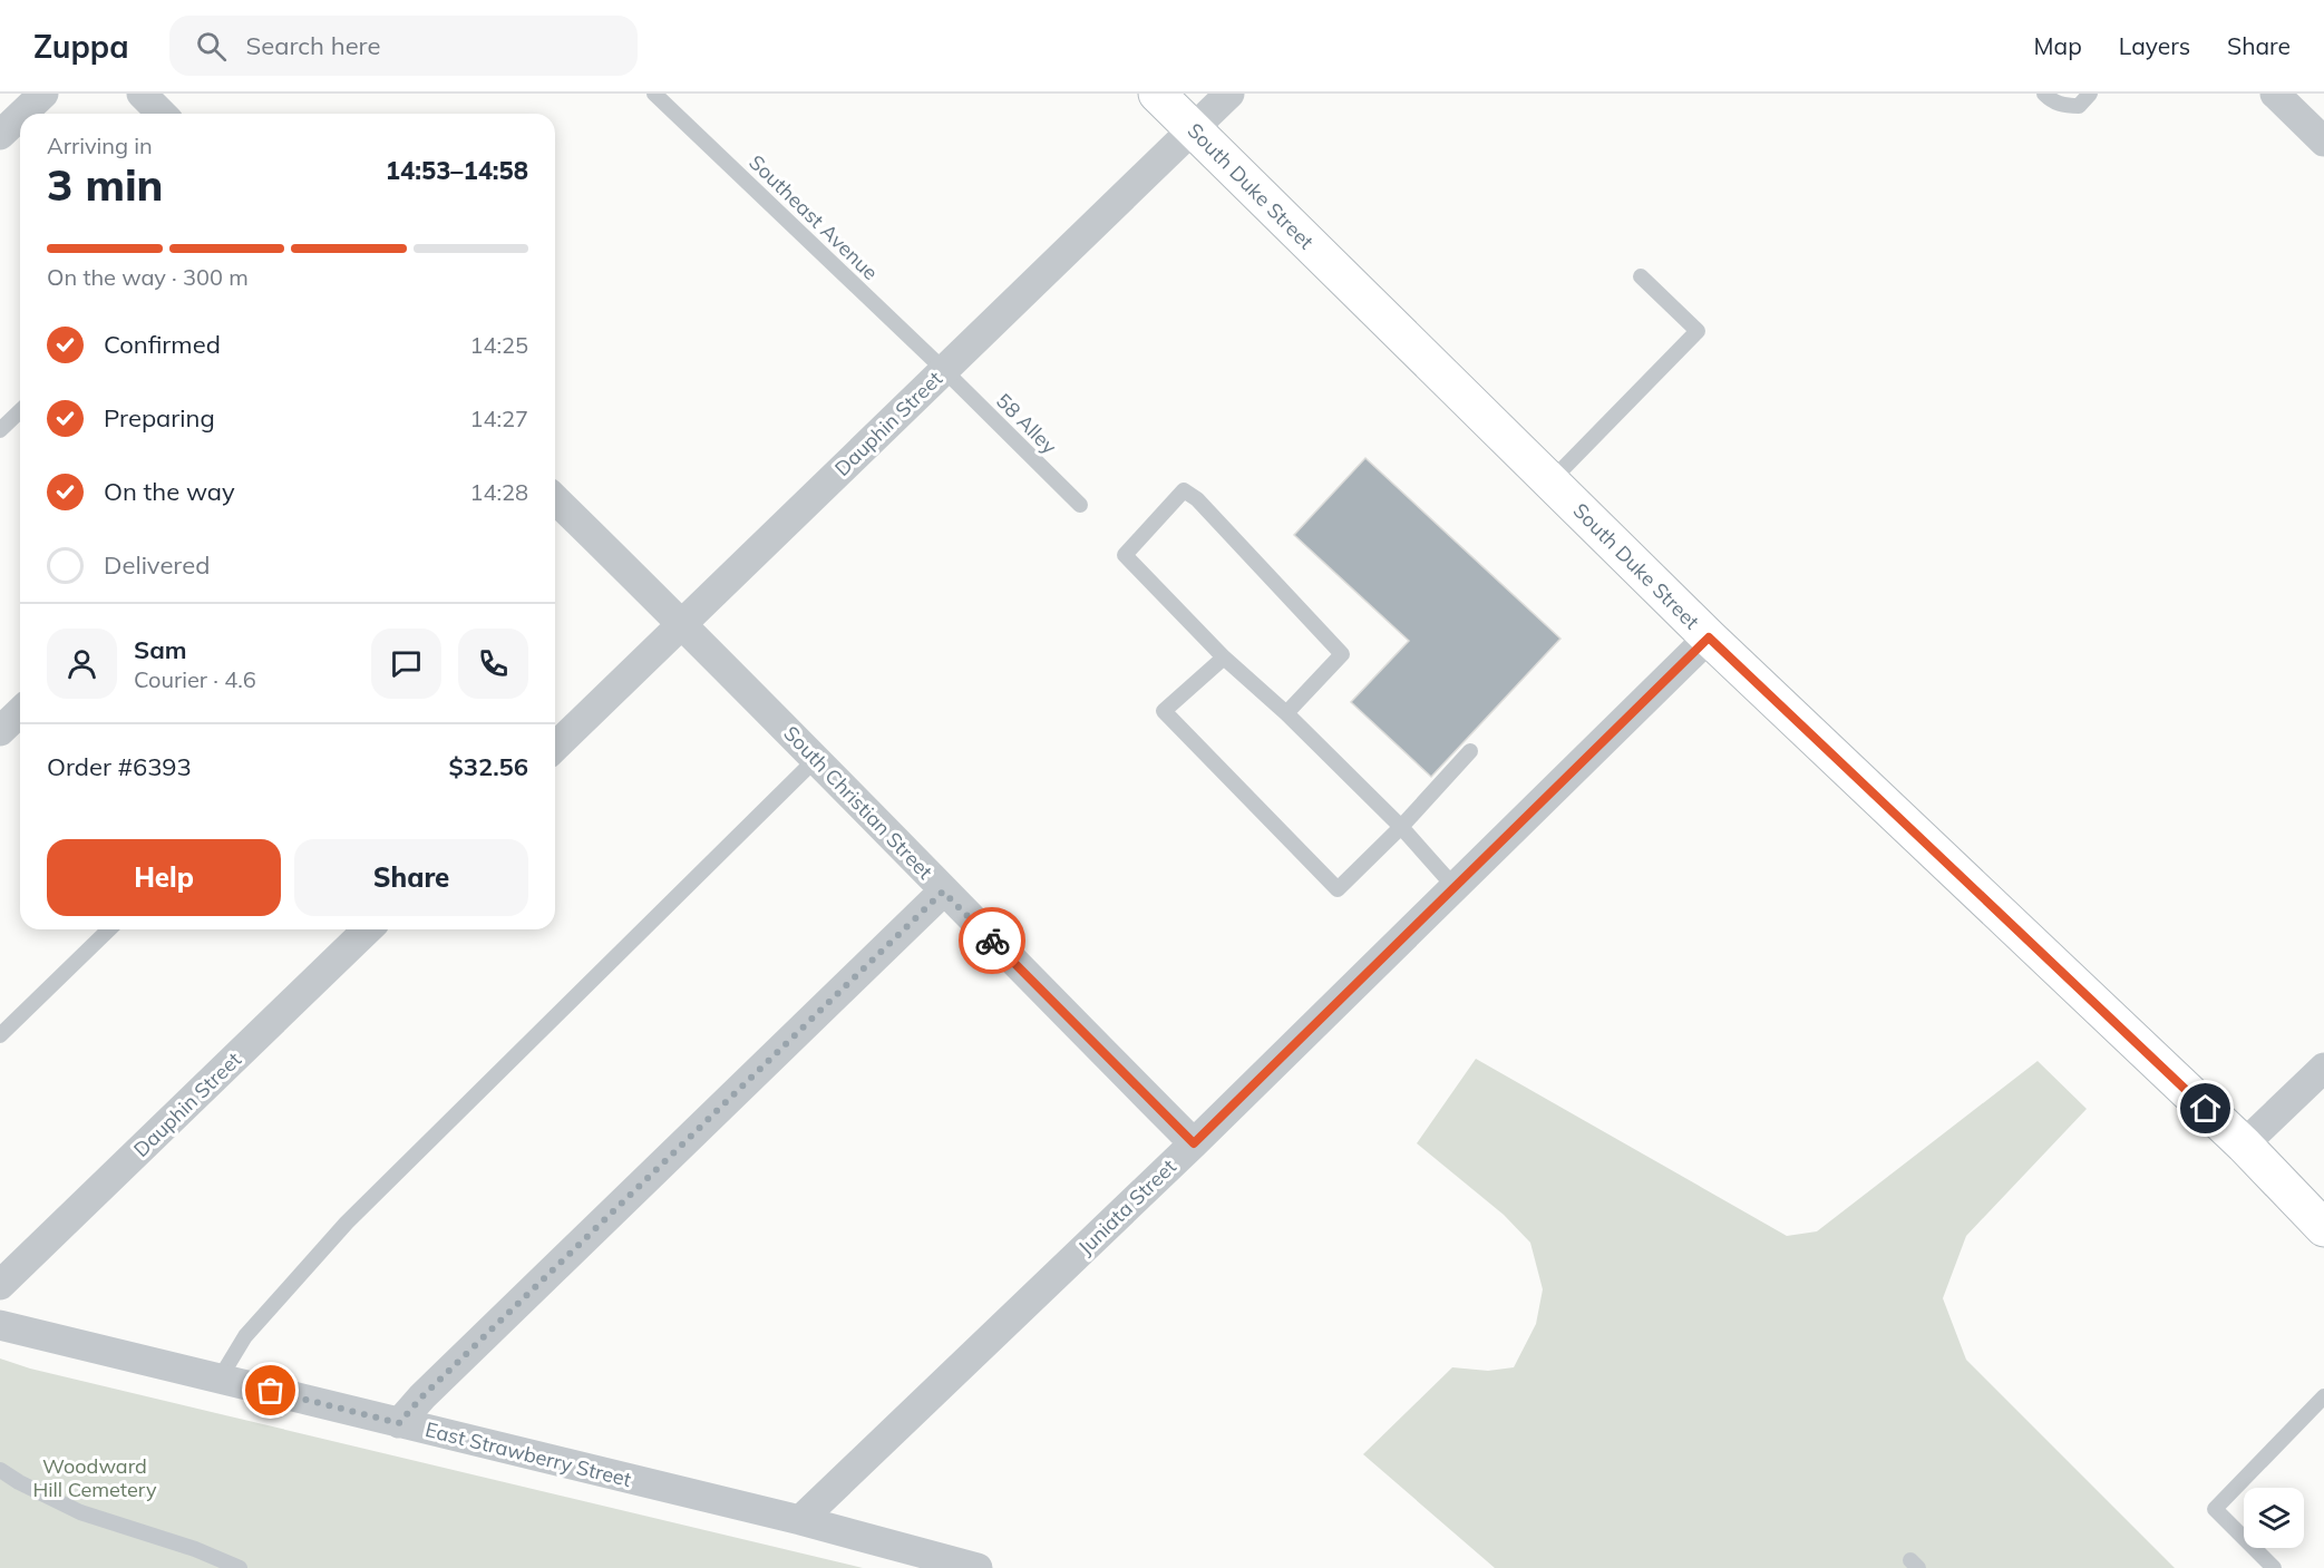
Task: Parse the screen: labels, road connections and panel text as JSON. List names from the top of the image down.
{
  "streets": {
    "main road": ["South Duke Street"],
    "street": [
      "Dauphin Street",
      "South Christian Street",
      "Juniata Street",
      "East Strawberry Street"
    ],
    "lane": ["Southeast Avenue", "58 Alley"]
  },
  "crossings": [
    ["South Duke Street", "Dauphin Street"],
    ["South Duke Street", "Juniata Street"],
    ["Southeast Avenue", "Dauphin Street"],
    ["Southeast Avenue", "58 Alley"],
    ["Dauphin Street", "58 Alley"],
    ["Dauphin Street", "South Christian Street"],
    ["South Christian Street", "Juniata Street"],
    ["Juniata Street", "East Strawberry Street"]
  ],
  "parks": ["Woodward Hill Cemetery"],
  "page": {
    "header": "Zuppa",
    "search": "Search here",
    "nav": ["Map", "Layers", "Share"],
    "heading": ["3 min", "Arriving in", "14:53–14:58"],
    "panel": [
      "Sam",
      "Courier · 4.6",
      "Order #6393",
      "$32.56"
    ],
    "bar": "On the way · 300 m",
    "list": [
      ["Confirmed", "14:25"],
      ["Preparing", "14:27"],
      ["On the way", "14:28"],
      "Delivered"
    ],
    "buttons": ["Help", "Share"]
  }
}
